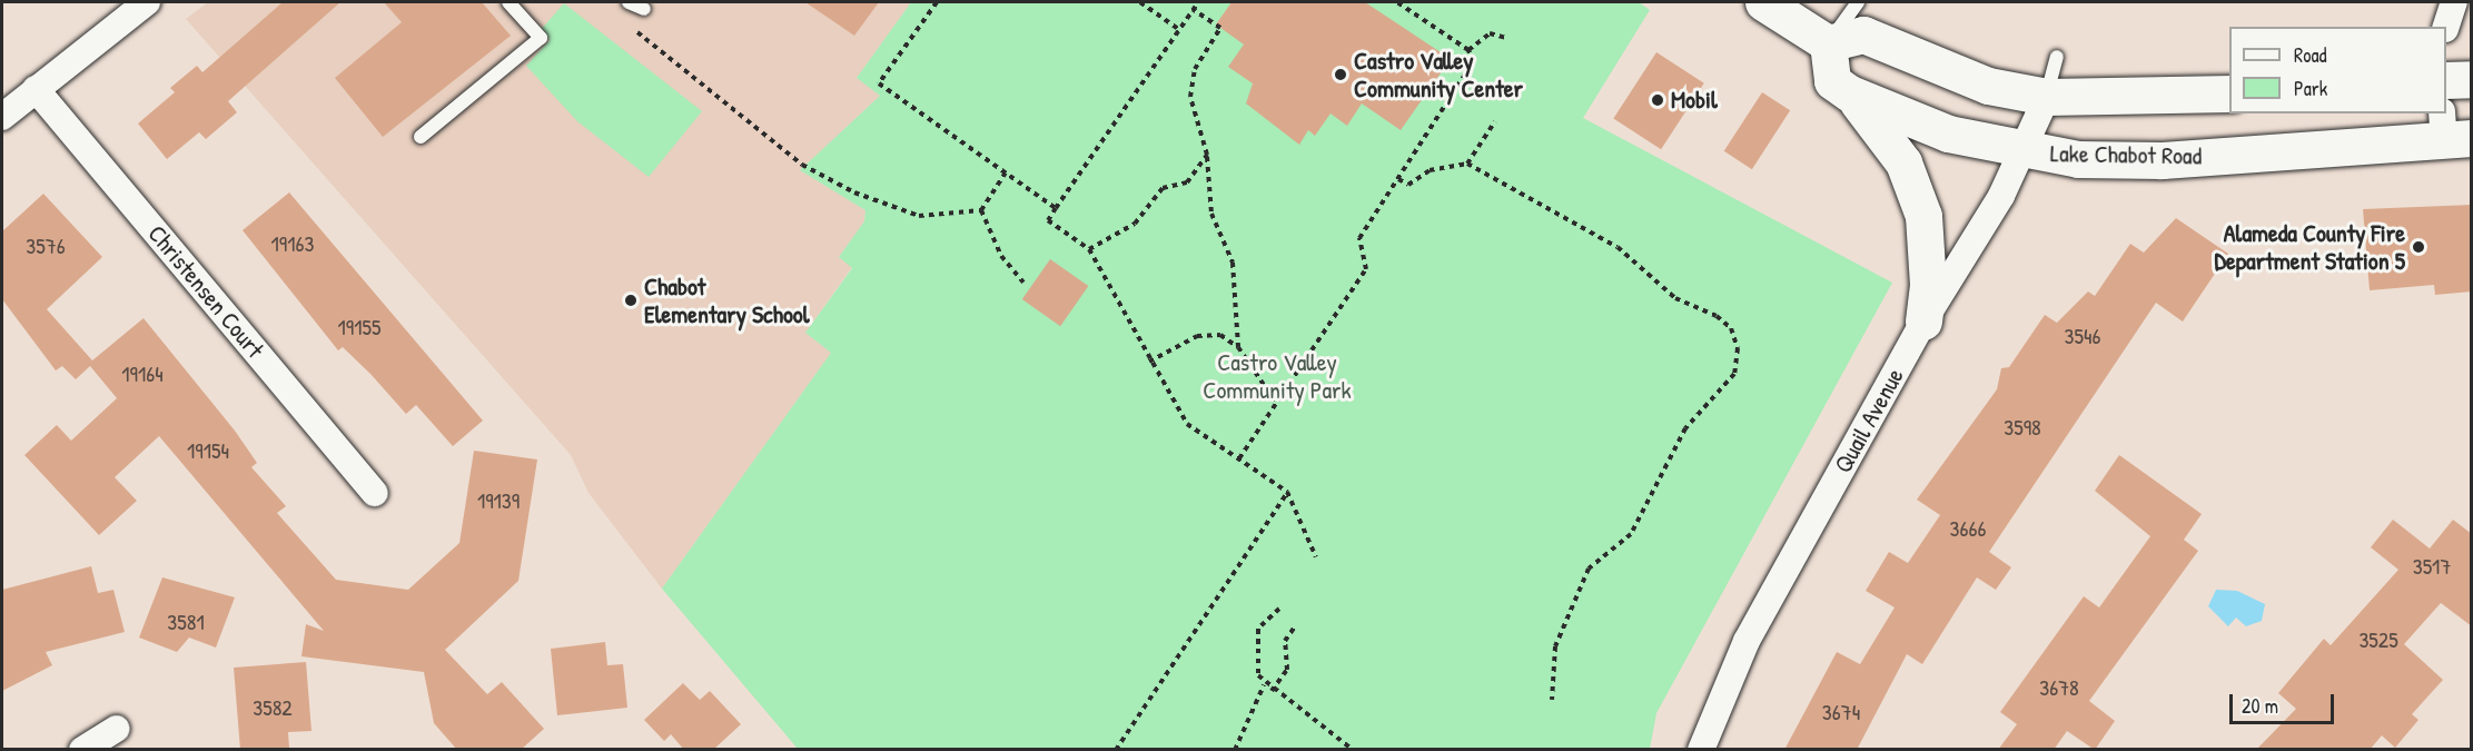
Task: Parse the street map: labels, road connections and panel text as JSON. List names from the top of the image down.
{
  "streets": {
    "main road": ["Lake Chabot Road"],
    "street": ["Christensen Court", "Quail Avenue"]
  },
  "crossings": [
    ["Lake Chabot Road", "Quail Avenue"]
  ],
  "parks": ["Castro Valley Community Park"],
  "places": [
    "Castro Valley Community Center",
    "Mobil",
    "Alameda County Fire Department Station 5",
    "Chabot Elementary School"
  ],
  "house_numbers": [
    "19163",
    "3576",
    "19155",
    "3546",
    "19164",
    "3598",
    "19154",
    "19139",
    "3666",
    "3517",
    "3581",
    "3525",
    "3678",
    "3582",
    "3674"
  ],
  "legend": ["Road", "Park"],
  "scale_bar": "20 m"
}
